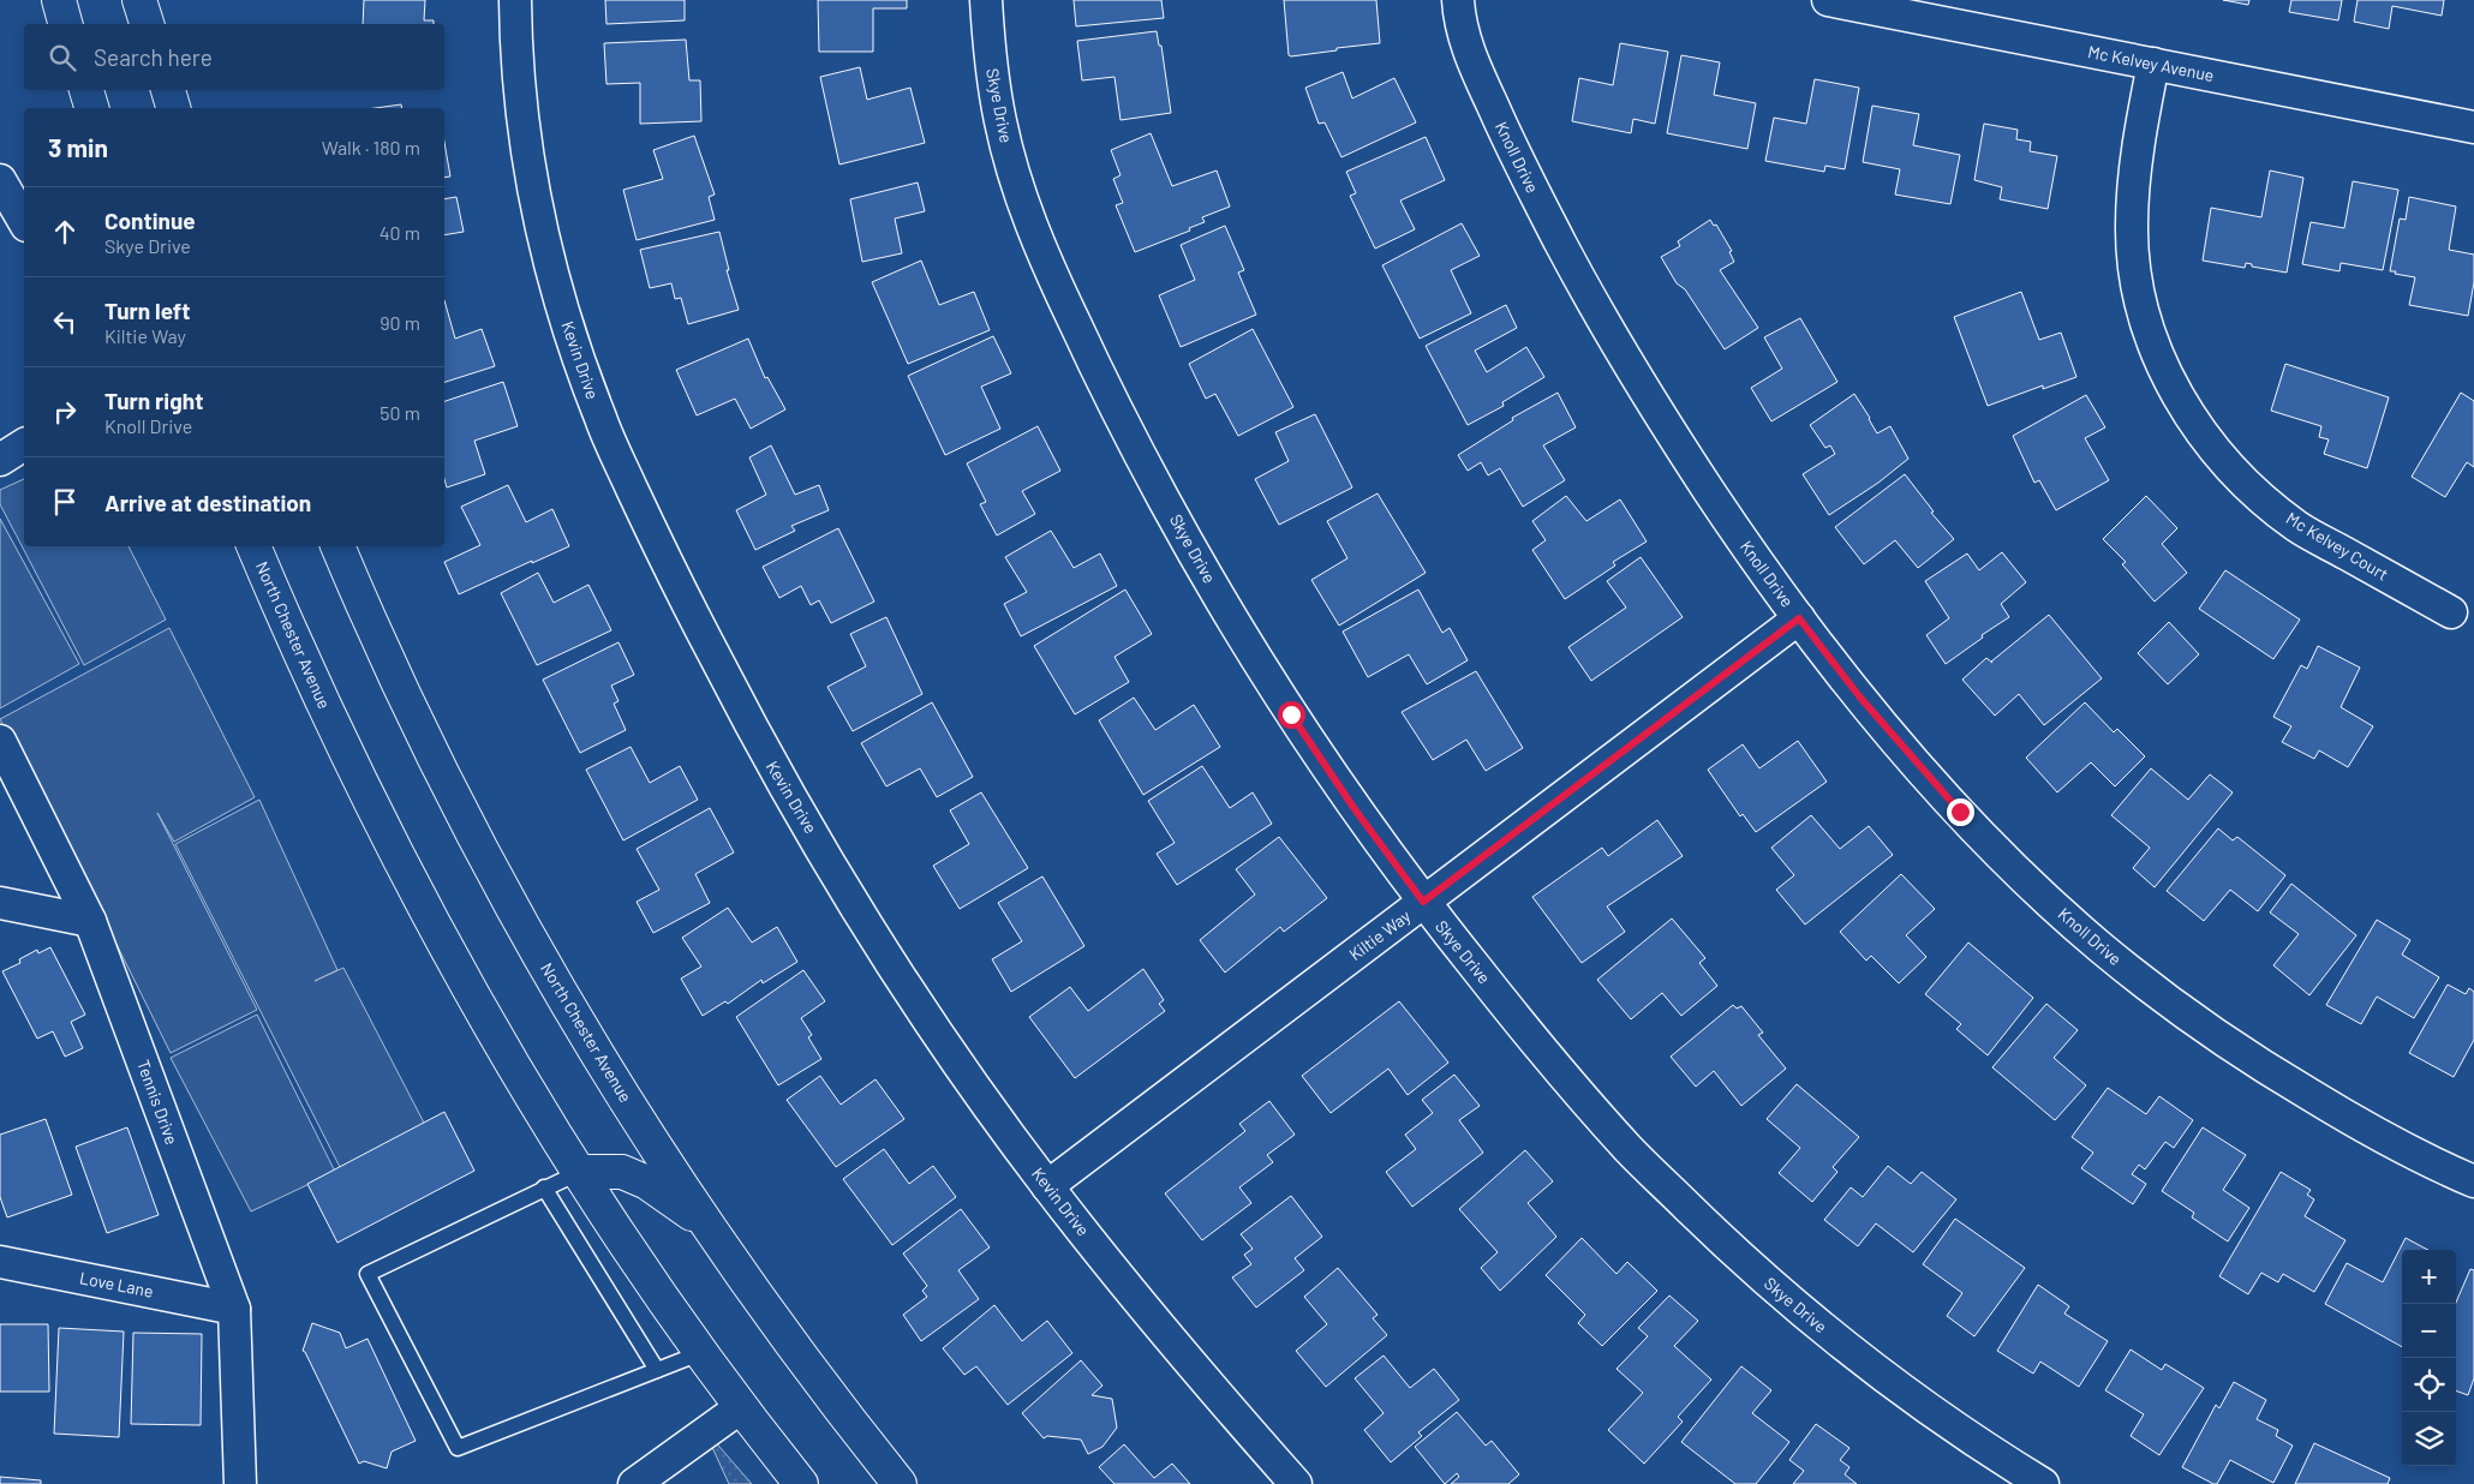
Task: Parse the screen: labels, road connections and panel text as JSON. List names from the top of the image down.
{
  "streets": {
    "main road": ["North Chester Avenue"],
    "street": [
      "Mc Kelvey Avenue",
      "Skye Drive",
      "Knoll Drive",
      "Kevin Drive",
      "Mc Kelvey Court",
      "Kiltie Way",
      "Tennis Drive",
      "Love Lane"
    ]
  },
  "crossings": [
    ["Mc Kelvey Avenue", "Mc Kelvey Court"],
    ["Skye Drive", "Kiltie Way"],
    ["Knoll Drive", "Kiltie Way"],
    ["Kevin Drive", "Kiltie Way"],
    ["Tennis Drive", "Love Lane"]
  ],
  "page": {
    "search": "Search here",
    "heading": ["3 min", "Walk · 180 m"],
    "list": [
      ["Continue", "Skye Drive", "40 m"],
      ["Turn left", "Kiltie Way", "90 m"],
      ["Turn right", "Knoll Drive", "50 m"],
      "Arrive at destination"
    ],
    "map_buttons": ["+", "−"]
  }
}
